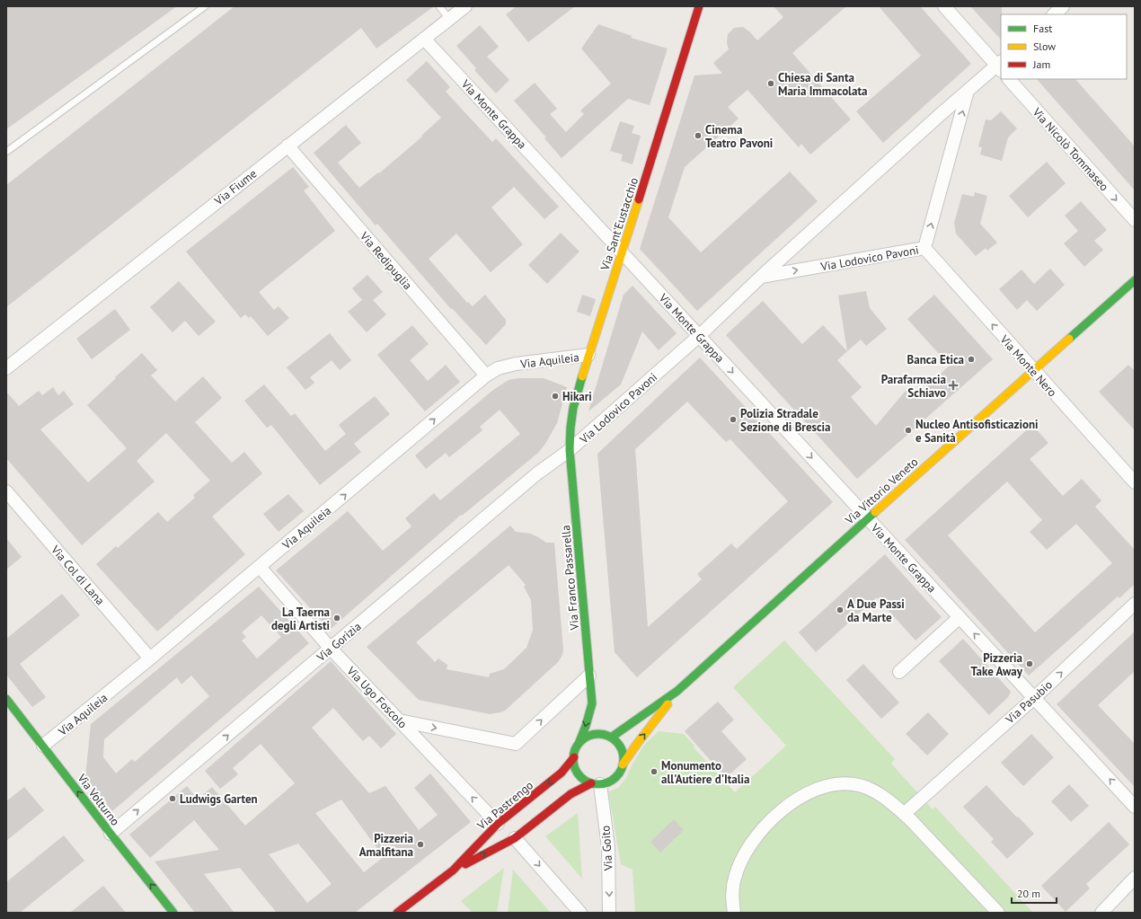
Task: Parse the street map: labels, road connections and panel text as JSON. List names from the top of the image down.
{
  "streets": {
    "street": [
      "Via Monte Grappa",
      "Via Nicolò Tommaseo",
      "Via Fiume",
      "Via Sant'Eustacchio",
      "Via Lodovico Pavoni",
      "Via Redipuglia",
      "Via Aquileia",
      "Via Monte Nero",
      "Via Vittorio Veneto",
      "Via Col di Lana",
      "Via Franco Passarella",
      "Via Gorizia",
      "Via Ugo Foscolo",
      "Via Pasubio",
      "Via Volturno",
      "Via Pastrengo",
      "Via Goito"
    ]
  },
  "crossings": [
    ["Via Monte Grappa", "Via Fiume"],
    ["Via Monte Grappa", "Via Sant'Eustacchio"],
    ["Via Monte Grappa", "Via Lodovico Pavoni"],
    ["Via Monte Grappa", "Via Vittorio Veneto"],
    ["Via Monte Grappa", "Via Pasubio"],
    ["Via Fiume", "Via Redipuglia"],
    ["Via Sant'Eustacchio", "Via Lodovico Pavoni"],
    ["Via Sant'Eustacchio", "Via Aquileia"],
    ["Via Sant'Eustacchio", "Via Franco Passarella"],
    ["Via Sant'Eustacchio", "Via Gorizia"],
    ["Via Lodovico Pavoni", "Via Monte Nero"],
    ["Via Lodovico Pavoni", "Via Franco Passarella"],
    ["Via Lodovico Pavoni", "Via Gorizia"],
    ["Via Redipuglia", "Via Aquileia"],
    ["Via Aquileia", "Via Col di Lana"],
    ["Via Aquileia", "Via Ugo Foscolo"],
    ["Via Aquileia", "Via Volturno"],
    ["Via Monte Nero", "Via Vittorio Veneto"],
    ["Via Vittorio Veneto", "Via Franco Passarella"],
    ["Via Vittorio Veneto", "Via Pastrengo"],
    ["Via Vittorio Veneto", "Via Goito"],
    ["Via Franco Passarella", "Via Gorizia"],
    ["Via Franco Passarella", "Via Pastrengo"],
    ["Via Franco Passarella", "Via Goito"],
    ["Via Gorizia", "Via Ugo Foscolo"],
    ["Via Gorizia", "Via Volturno"],
    ["Via Ugo Foscolo", "Via Pastrengo"],
    ["Via Pastrengo", "Via Goito"]
  ],
  "one_way": [
    "Via Nicolò Tommaseo",
    "Via Aquileia",
    "Via Monte Nero",
    "Via Gorizia",
    "Via Ugo Foscolo",
    "Via Pasubio",
    "Via Volturno",
    "Via Goito"
  ],
  "places": {
    "other": [
      "Chiesa di Santa Maria Immacolata",
      "Cinema Teatro Pavoni",
      "Banca Etica",
      "Hikari",
      "Polizia Stradale Sezione di Brescia",
      "Nucleo Antisofisticazioni e Sanità",
      "A Due Passi da Marte",
      "La Taerna degli Artisti",
      "Pizzeria Take Away",
      "Monumento all'Autiere d'Italia",
      "Ludwigs Garten",
      "Pizzeria Amalfitana"
    ],
    "health": ["Parafarmacia Schiavo"]
  },
  "legend": ["Fast", "Slow", "Jam"],
  "scale_bar": "20 m"
}
